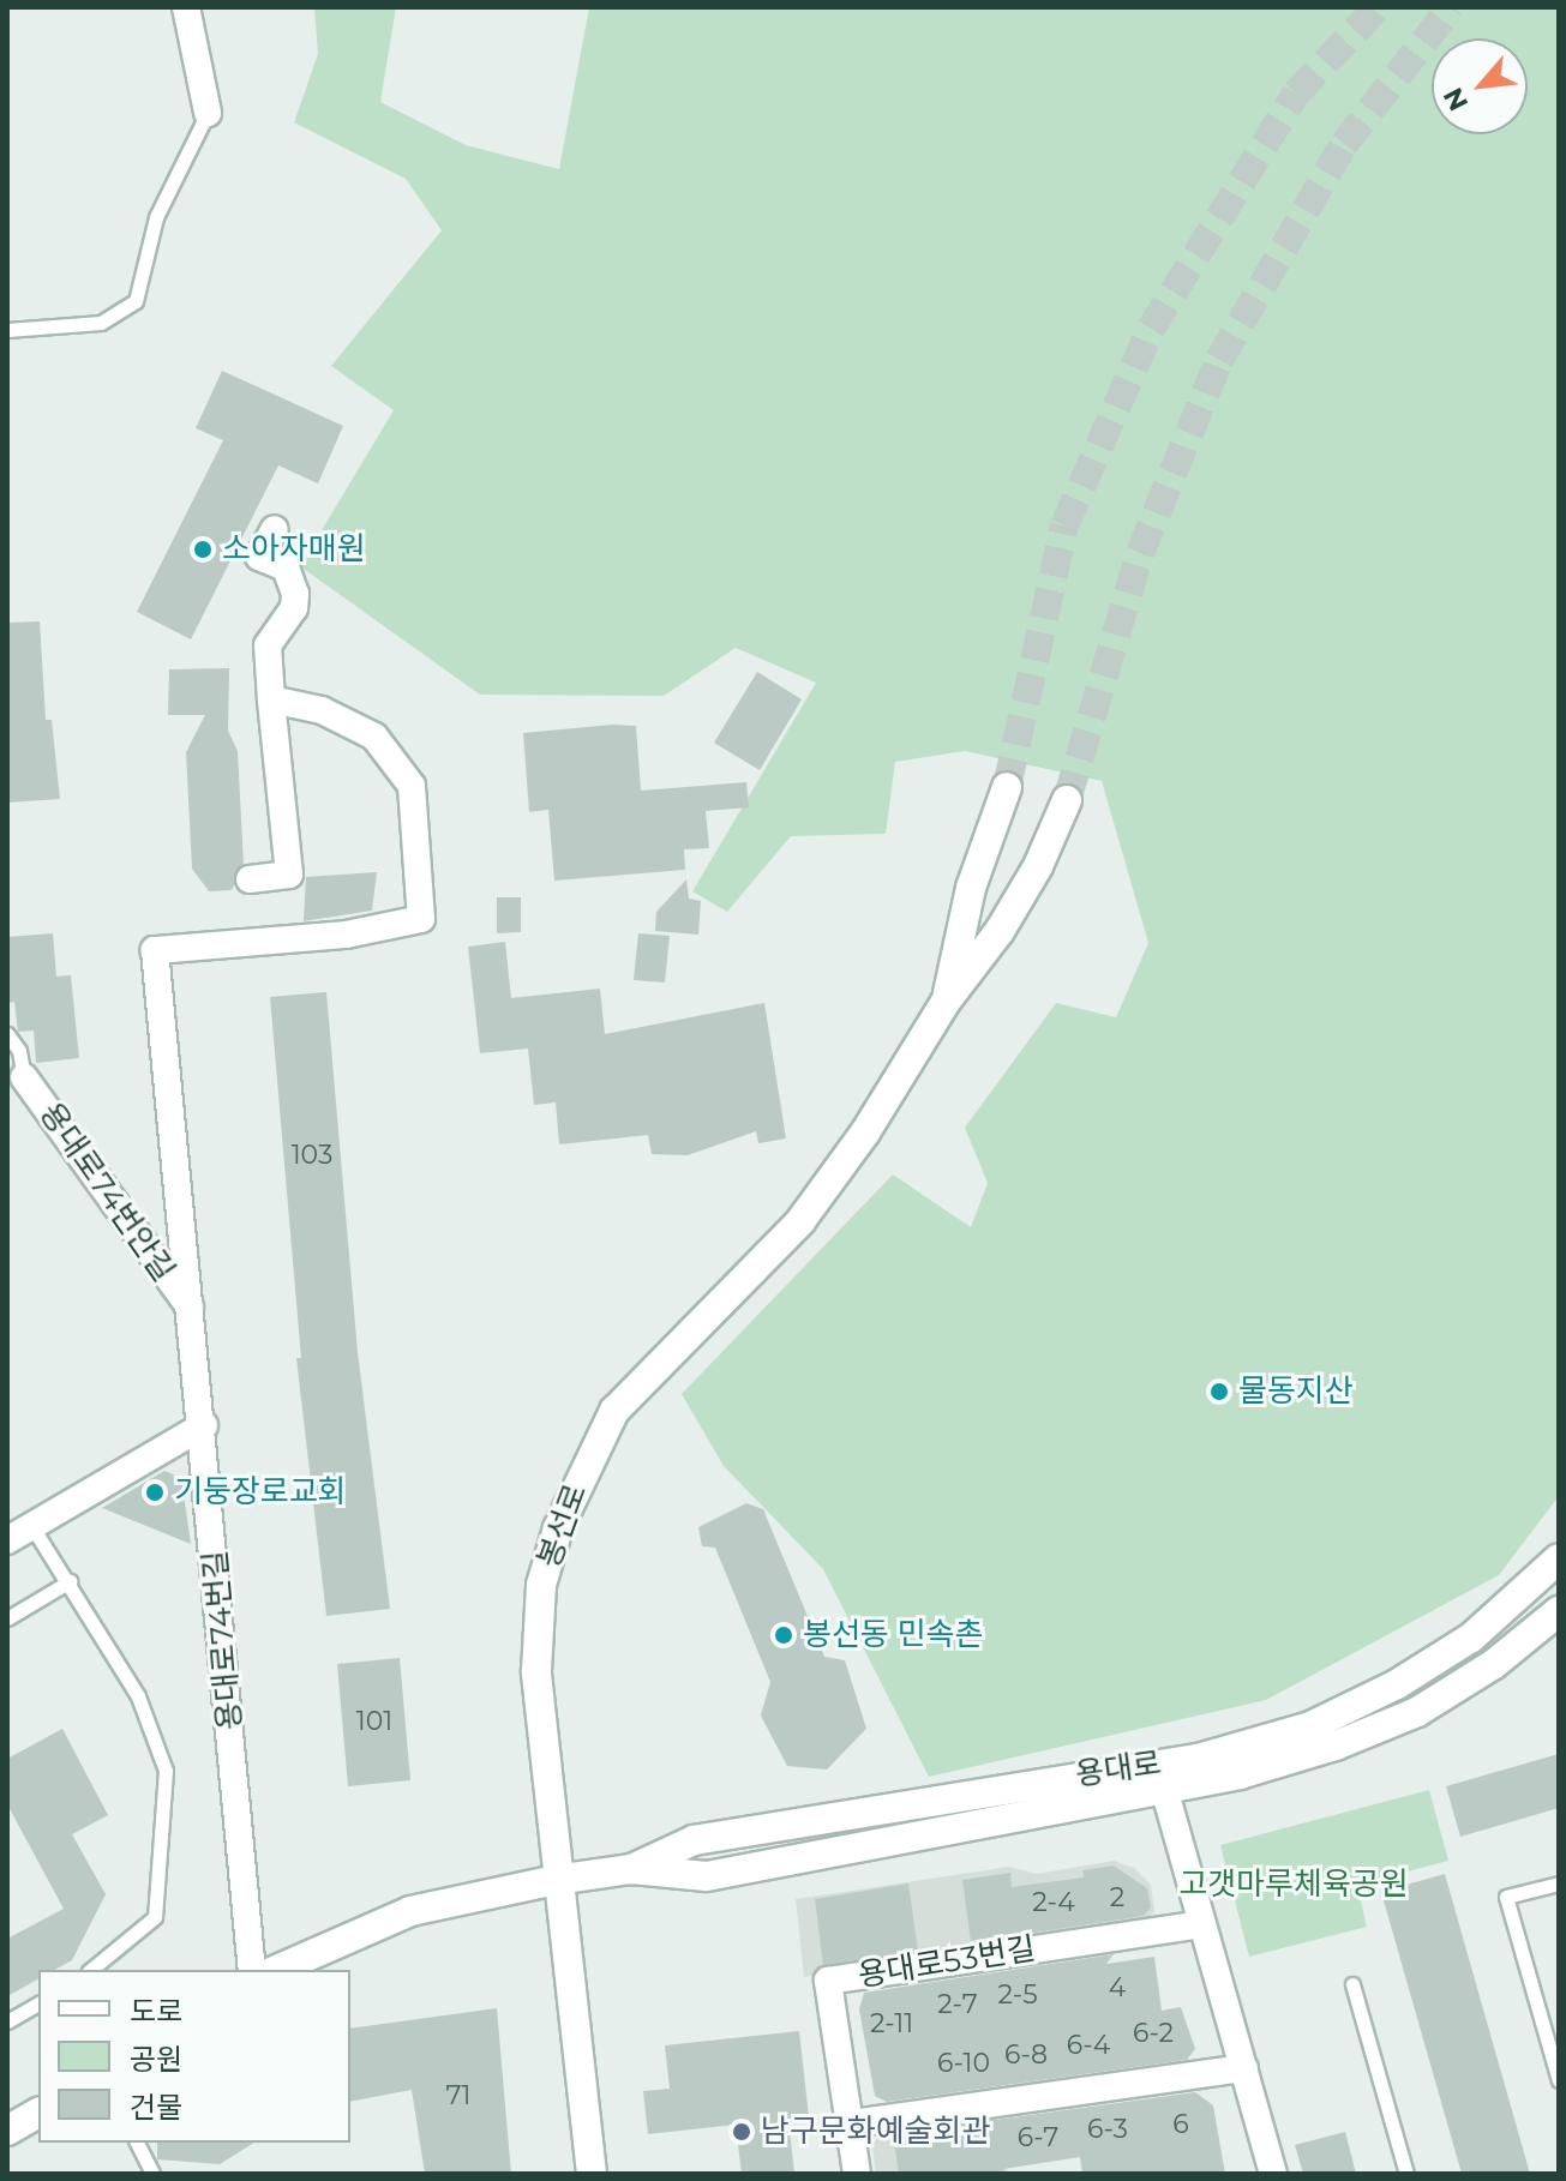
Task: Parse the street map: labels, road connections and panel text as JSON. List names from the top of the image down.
{
  "streets": {
    "street": [
      "용대로74번안길",
      "봉선로",
      "용대로74번길",
      "용대로",
      "용대로53번길"
    ]
  },
  "crossings": [
    ["용대로74번안길", "용대로74번길"],
    ["봉선로", "용대로"]
  ],
  "parks": ["고갯마루체육공원"],
  "places": [
    "소아자매원",
    "물동지산",
    "기둥장로교회",
    "봉선동 민속촌",
    "남구문화예술회관"
  ],
  "house_numbers": [
    "103",
    "101",
    "2",
    "2-4",
    "4",
    "2-5",
    "2-7",
    "2-11",
    "6-2",
    "6-4",
    "6-8",
    "6-10",
    "71",
    "6",
    "6-3",
    "6-7"
  ],
  "legend": ["도로", "공원", "건물"],
  "north": "bottom left"
}
